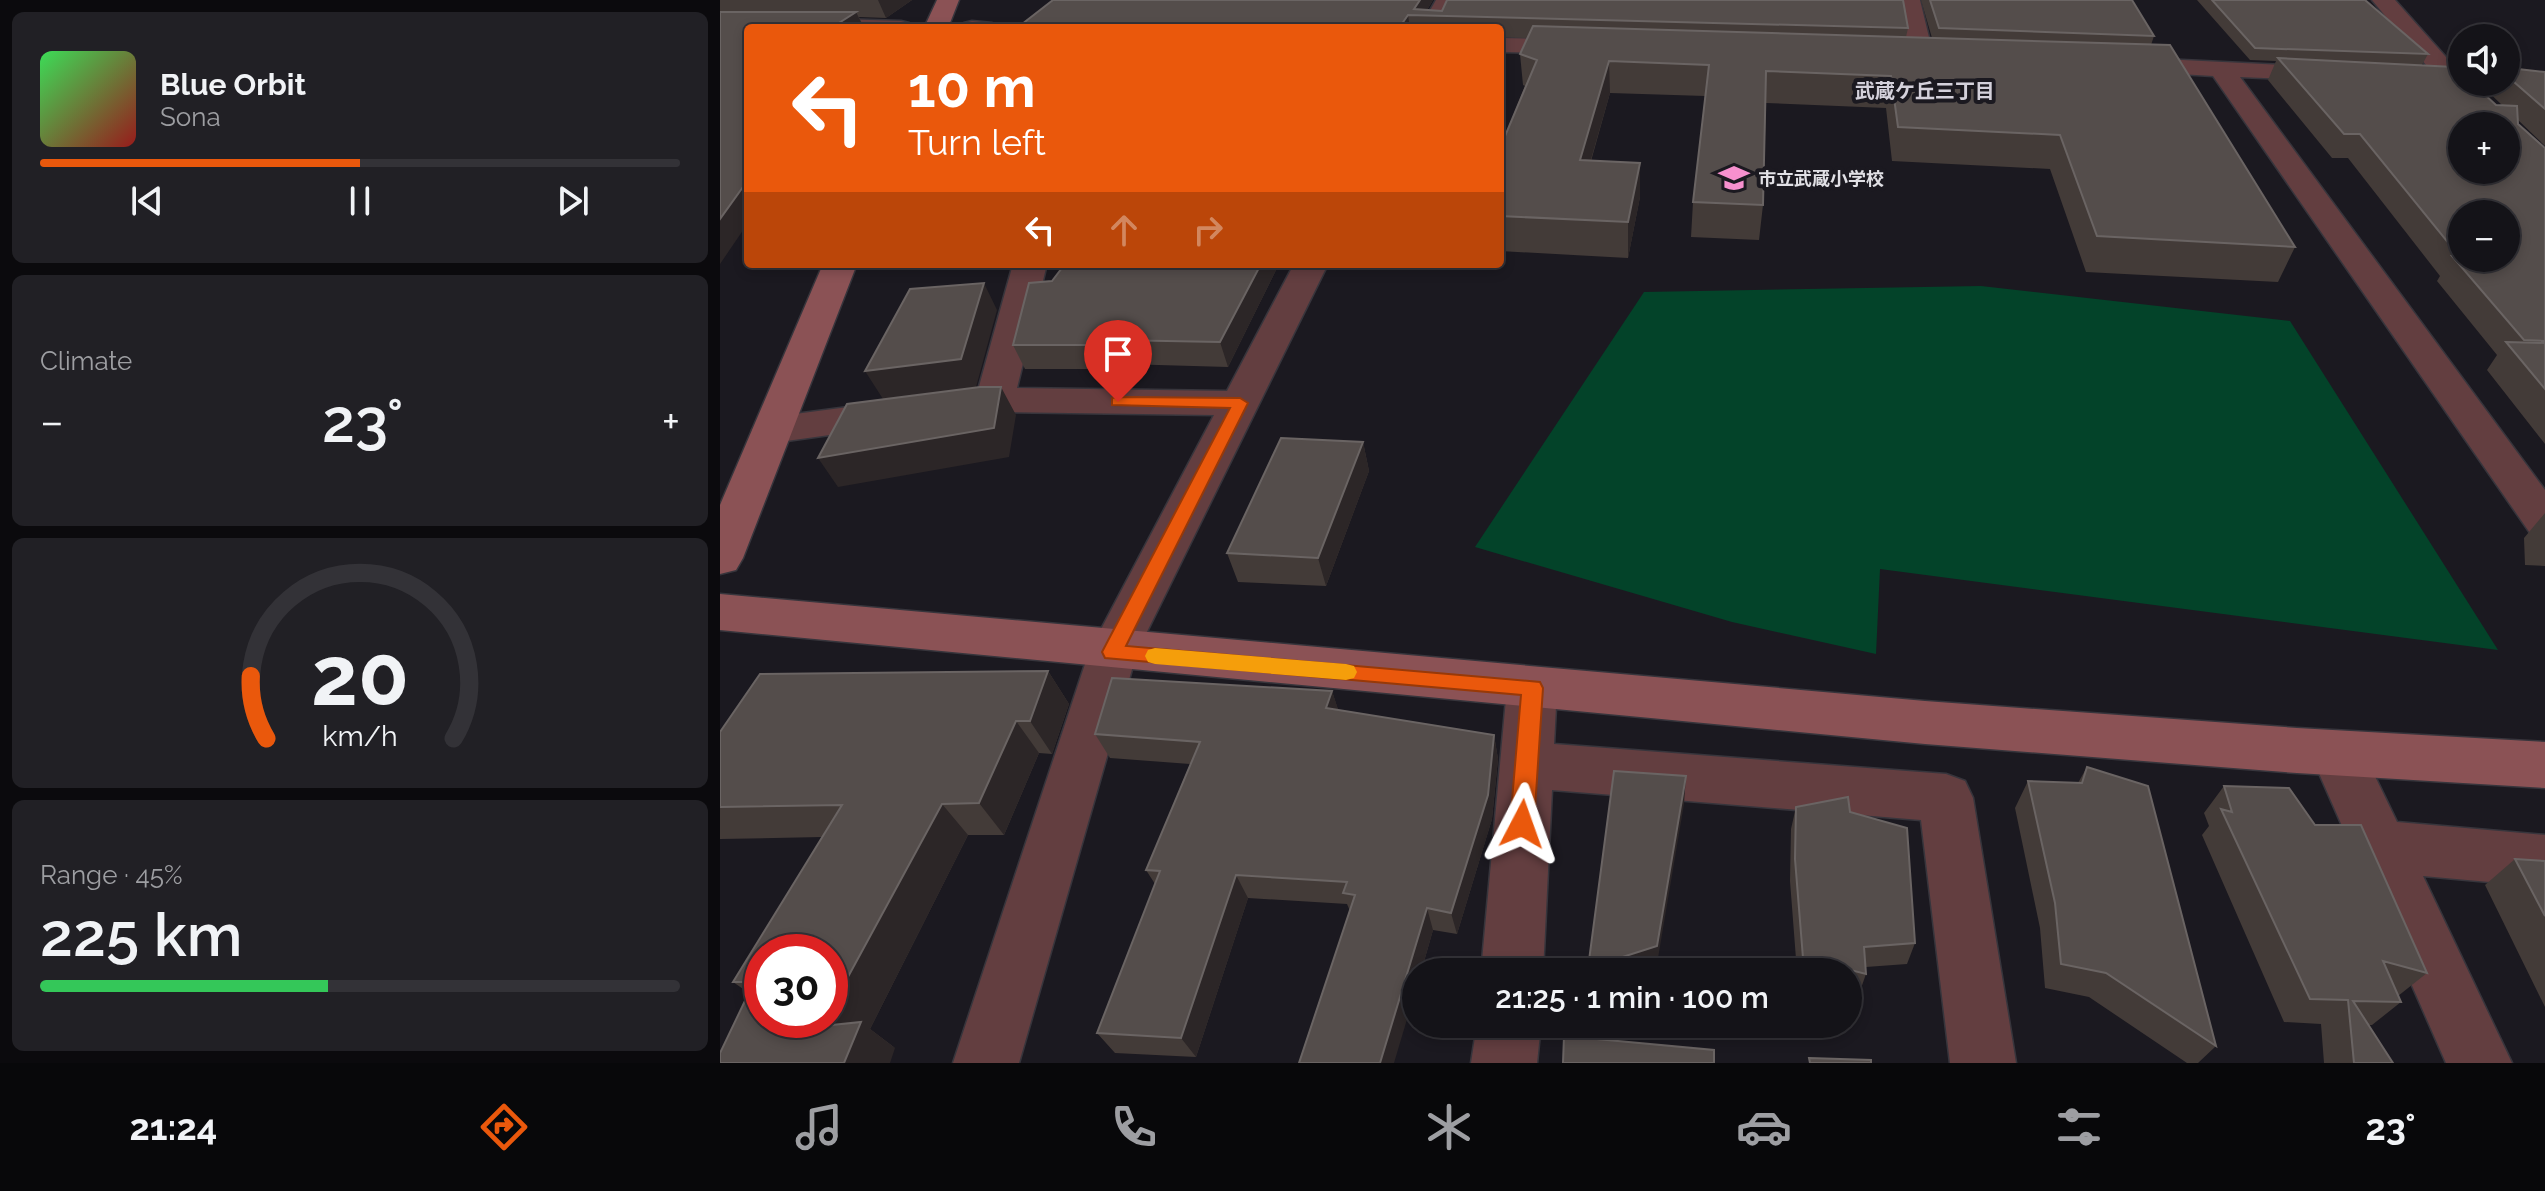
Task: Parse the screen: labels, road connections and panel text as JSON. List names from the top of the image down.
{
  "districts": ["武蔵ケ丘三丁目"],
  "places": {
    "school or university": ["市立武蔵小学校"]
  },
  "page": {
    "map_buttons": ["+", "−"],
    "turn": ["10 m", "Turn left"],
    "song": ["Blue Orbit", "Sona"],
    "tile": [
      "Climate",
      ["Range · 45%", "225 km"]
    ],
    "heat": ["−", "23°", "+"],
    "limit": "30",
    "trip": "21:25 · 1 min · 100 m",
    "tabs": ["21:24", "23°"],
    "gauge": ["20", "km/h"]
  }
}
